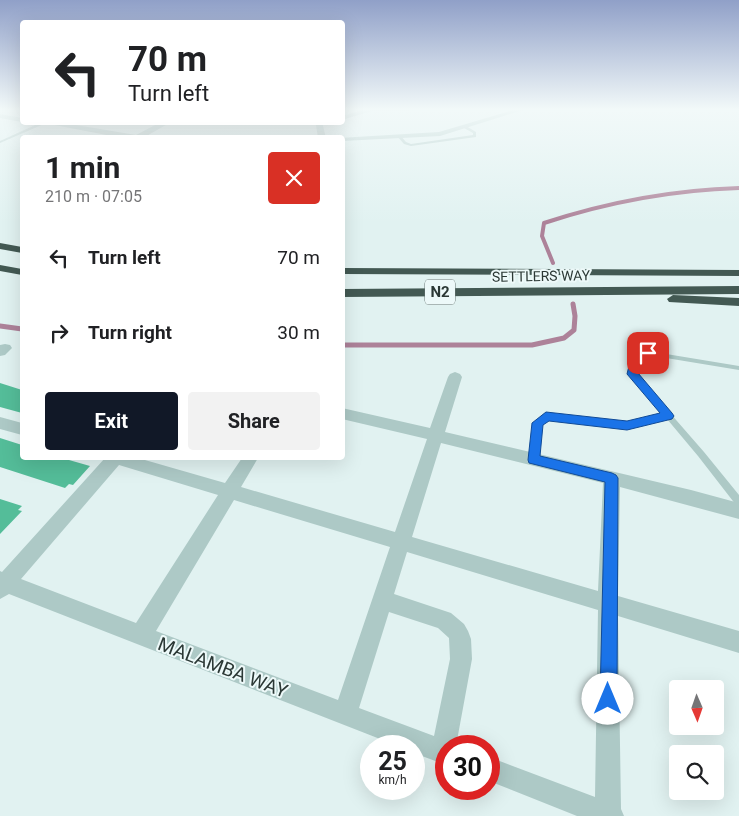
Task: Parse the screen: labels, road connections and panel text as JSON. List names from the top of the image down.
{
  "streets": {
    "highway": ["SETTLERS WAY", "N2"],
    "street": ["MALAMBA WAY"]
  },
  "north": "bottom",
  "page": {
    "turn": ["70 m", "Turn left"],
    "heading": ["1 min", "210 m · 07:05"],
    "list": [
      {
        "name": "Turn left",
        "value": "70 m"
      },
      {
        "name": "Turn right",
        "value": "30 m"
      }
    ],
    "buttons": ["Exit", "Share"],
    "speed": "25 km/h",
    "limit": "30"
  }
}
